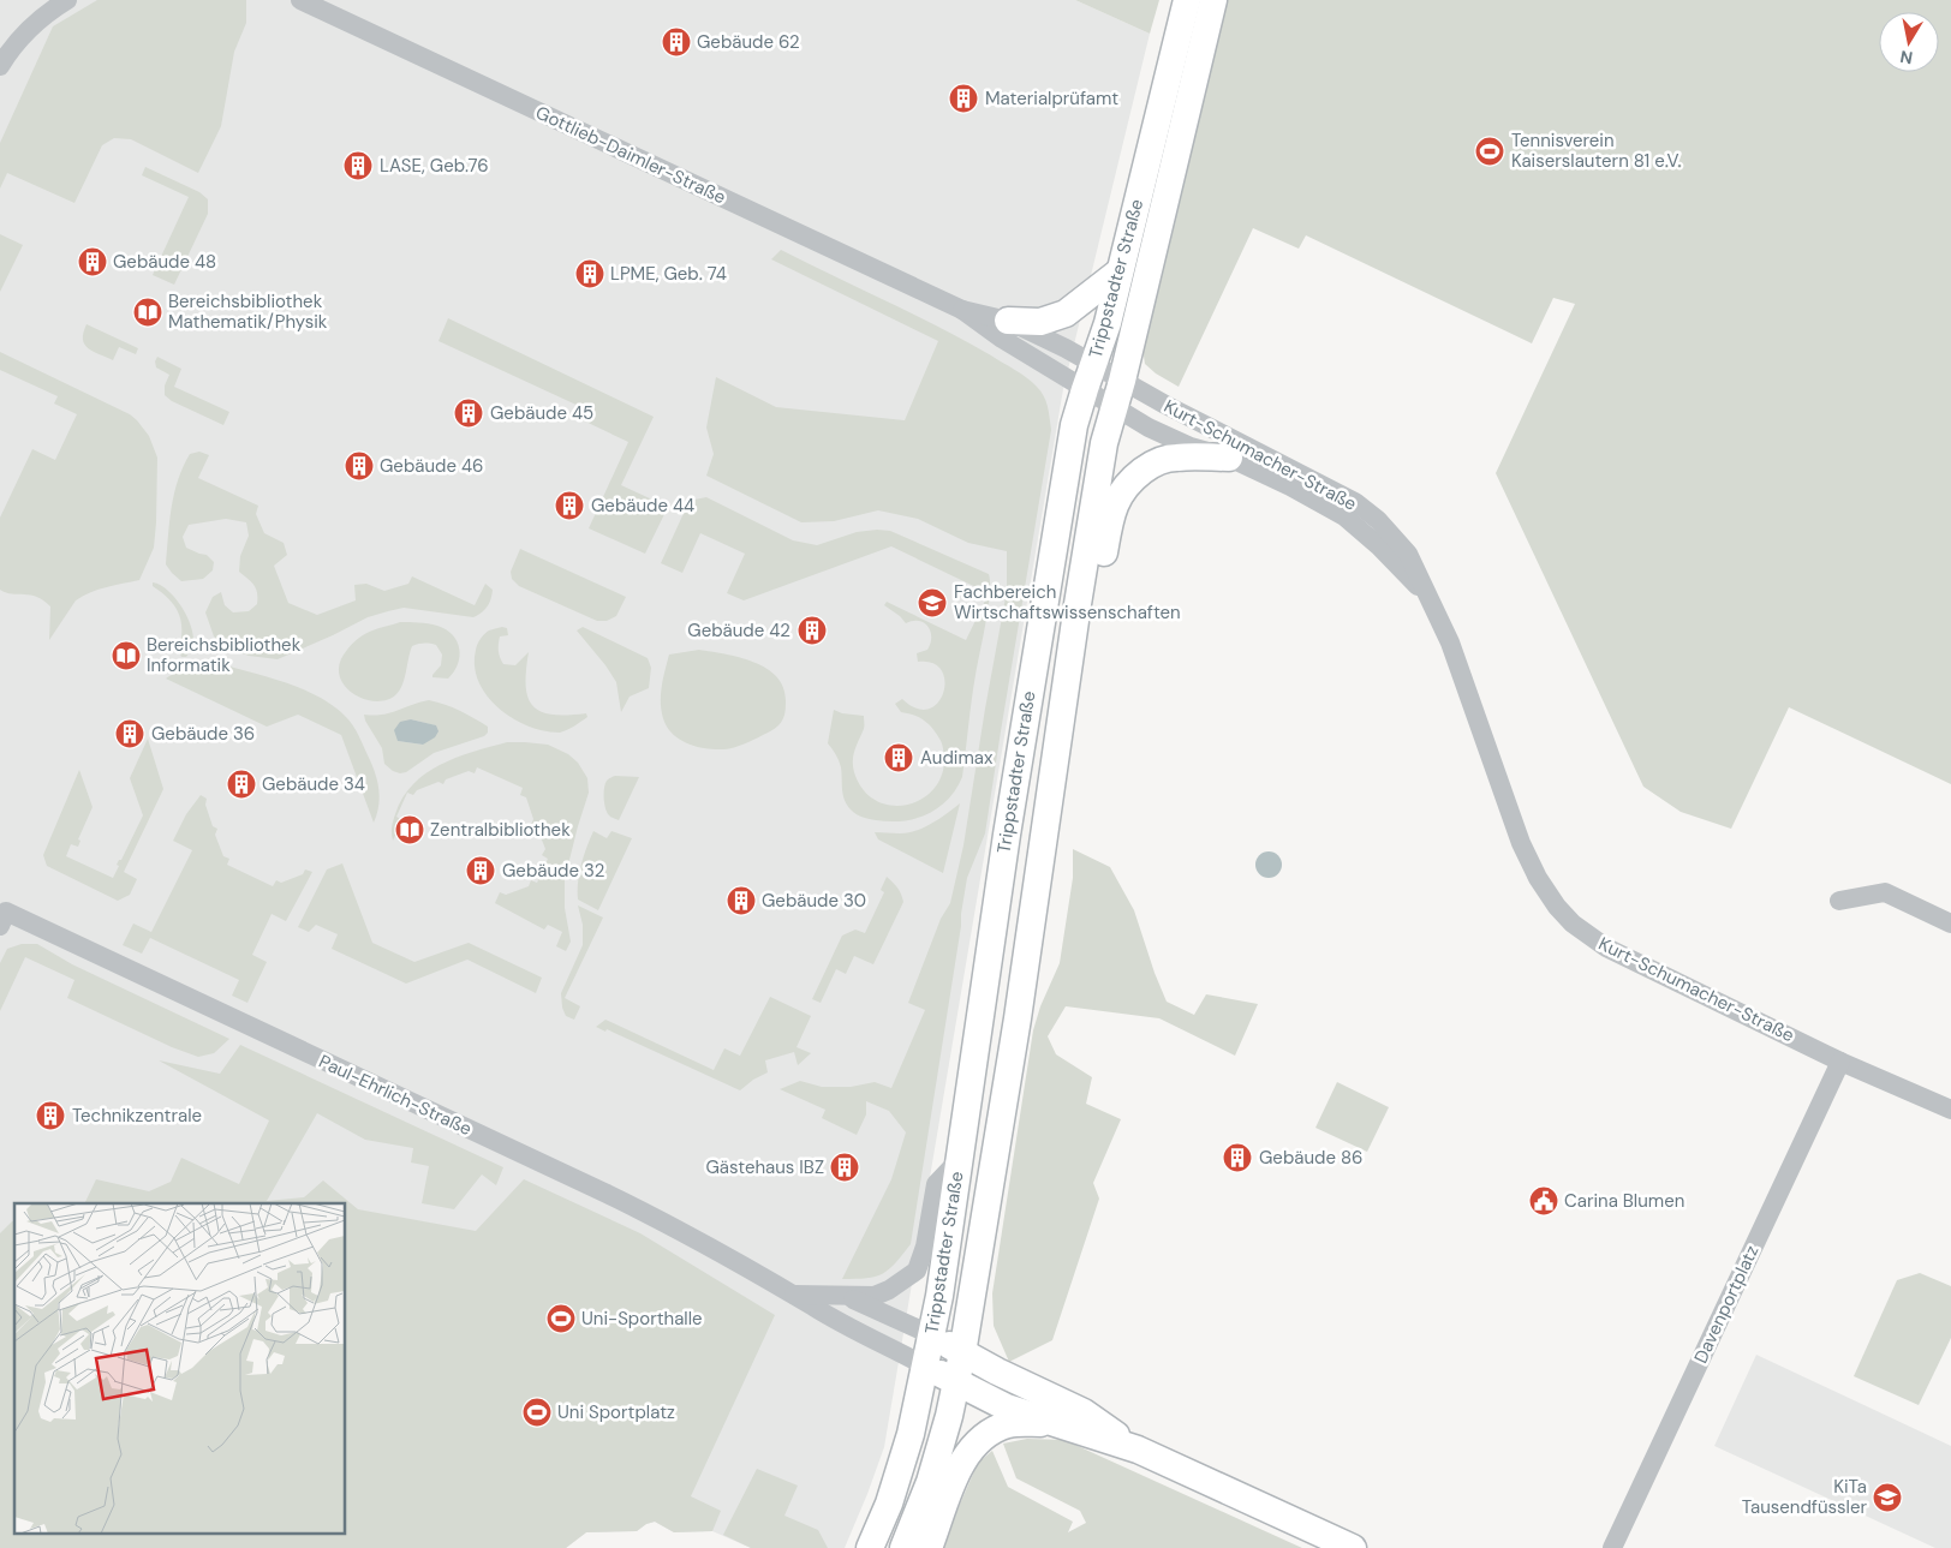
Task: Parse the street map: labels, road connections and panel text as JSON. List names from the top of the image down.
{
  "streets": {
    "main road": ["Trippstadter Straße"],
    "street": [
      "Gottlieb-Daimler-Straße",
      "Kurt-Schumacher-Straße",
      "Paul-Ehrlich-Straße",
      "Davenportplatz"
    ]
  },
  "crossings": [
    ["Gottlieb-Daimler-Straße", "Trippstadter Straße"],
    ["Gottlieb-Daimler-Straße", "Kurt-Schumacher-Straße"],
    ["Trippstadter Straße", "Kurt-Schumacher-Straße"],
    ["Trippstadter Straße", "Paul-Ehrlich-Straße"],
    ["Kurt-Schumacher-Straße", "Davenportplatz"]
  ],
  "places": {
    "building": [
      "Gebäude 62",
      "Materialprüfamt",
      "LASE, Geb.76",
      "Gebäude 48",
      "LPME, Geb. 74",
      "Gebäude 45",
      "Gebäude 46",
      "Gebäude 44",
      "Gebäude 42",
      "Gebäude 36",
      "Audimax",
      "Gebäude 34",
      "Gebäude 32",
      "Gebäude 30",
      "Technikzentrale",
      "Gebäude 86",
      "Gästehaus IBZ"
    ],
    "sports": ["Tennisverein Kaiserslautern 81 e.V.", "Uni-Sporthalle", "Uni Sportplatz"],
    "library": ["Bereichsbibliothek Mathematik/Physik", "Bereichsbibliothek Informatik", "Zentralbibliothek"],
    "school or university": ["Fachbereich Wirtschaftswissenschaften", "KiTa Tausendfüssler"],
    "public building": ["Carina Blumen"]
  },
  "north": "bottom"
}
